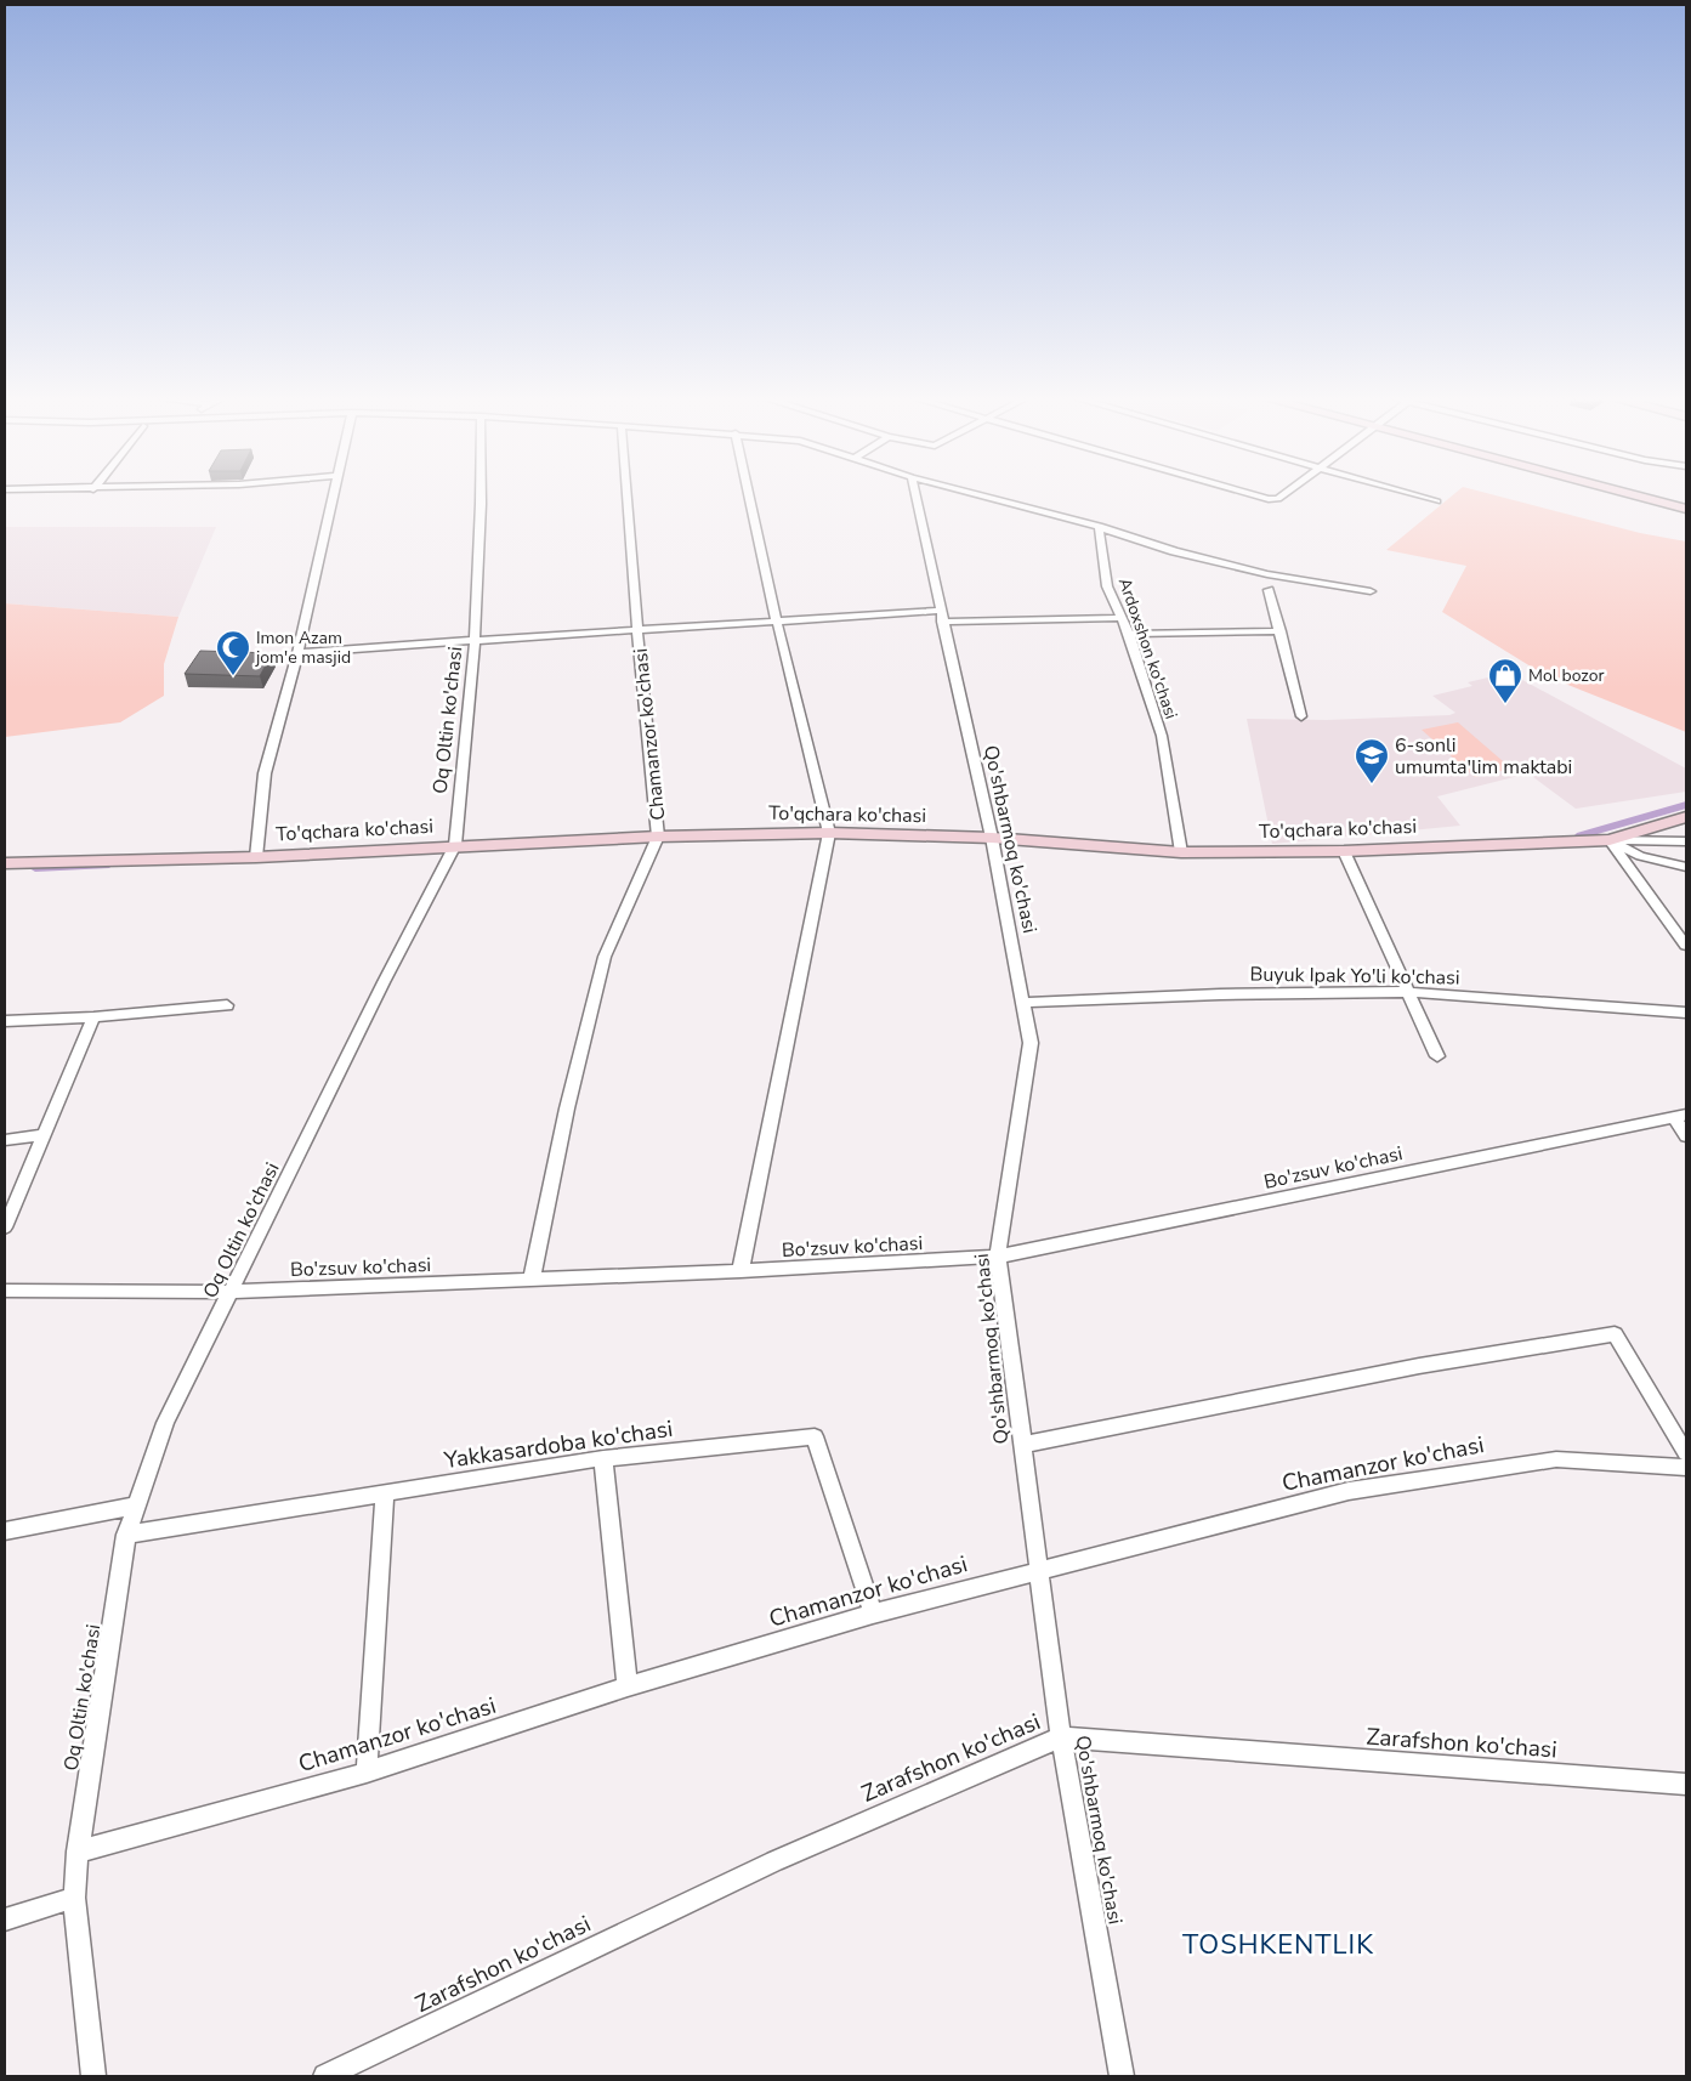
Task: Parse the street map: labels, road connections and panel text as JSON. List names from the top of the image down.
{
  "streets": {
    "street": [
      "Ardoxshon ko'chasi",
      "Oq Oltin ko'chasi",
      "Chamanzor ko'chasi",
      "To'qchara ko'chasi",
      "Qo'shbarmoq ko'chasi",
      "Buyuk Ipak Yo'li ko'chasi",
      "Bo'zsuv ko'chasi",
      "Yakkasardoba ko'chasi",
      "Zarafshon ko'chasi"
    ]
  },
  "crossings": [
    ["Ardoxshon ko'chasi", "To'qchara ko'chasi"],
    ["Oq Oltin ko'chasi", "Chamanzor ko'chasi"],
    ["Oq Oltin ko'chasi", "To'qchara ko'chasi"],
    ["Oq Oltin ko'chasi", "Bo'zsuv ko'chasi"],
    ["Oq Oltin ko'chasi", "Yakkasardoba ko'chasi"],
    ["Chamanzor ko'chasi", "To'qchara ko'chasi"],
    ["Chamanzor ko'chasi", "Qo'shbarmoq ko'chasi"],
    ["Chamanzor ko'chasi", "Bo'zsuv ko'chasi"],
    ["Chamanzor ko'chasi", "Yakkasardoba ko'chasi"],
    ["To'qchara ko'chasi", "Qo'shbarmoq ko'chasi"],
    ["Qo'shbarmoq ko'chasi", "Buyuk Ipak Yo'li ko'chasi"],
    ["Qo'shbarmoq ko'chasi", "Bo'zsuv ko'chasi"],
    ["Qo'shbarmoq ko'chasi", "Zarafshon ko'chasi"]
  ],
  "districts": ["TOSHKENTLIK"],
  "places": {
    "mosque": ["Imon Azam jom'e masjid"],
    "shop": ["Mol bozor"],
    "school or university": ["6-sonli umumta'lim maktabi"]
  }
}
